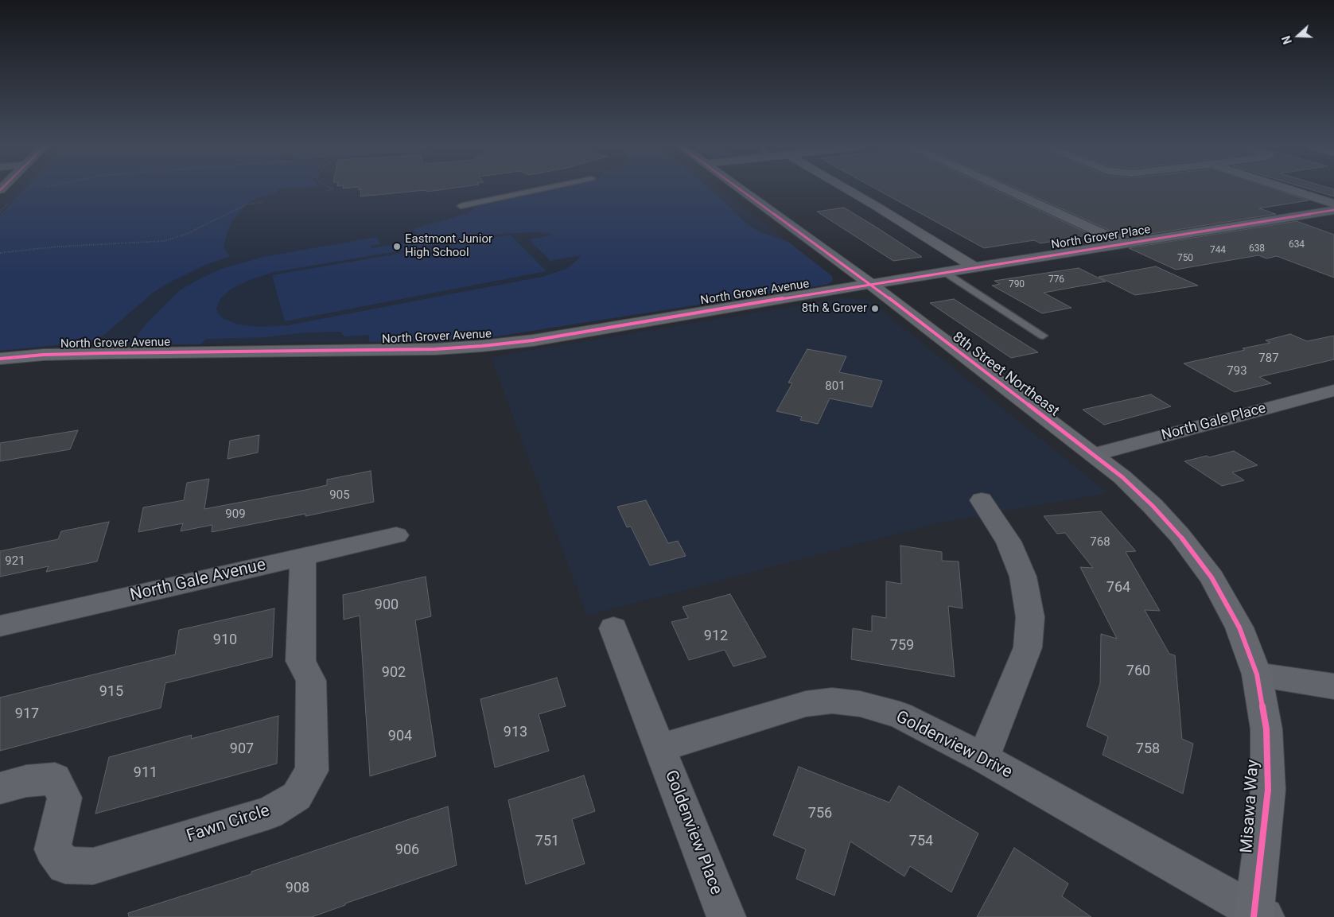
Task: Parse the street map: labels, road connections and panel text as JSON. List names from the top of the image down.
{
  "streets": {
    "street": [
      "North Grover Place",
      "North Grover Avenue",
      "8th Street Northeast",
      "North Gale Place",
      "North Gale Avenue",
      "Goldenview Drive",
      "Misawa Way",
      "Fawn Circle",
      "Goldenview Place"
    ]
  },
  "crossings": [
    ["North Grover Place", "North Grover Avenue"],
    ["North Grover Place", "8th Street Northeast"],
    ["North Grover Avenue", "8th Street Northeast"],
    ["8th Street Northeast", "North Gale Place"],
    ["8th Street Northeast", "Misawa Way"],
    ["North Gale Avenue", "Fawn Circle"],
    ["Goldenview Drive", "Misawa Way"],
    ["Goldenview Drive", "Goldenview Place"]
  ],
  "places": ["Eastmont Junior High School", "8th & Grover"],
  "house_numbers": [
    "634",
    "638",
    "744",
    "750",
    "776",
    "790",
    "787",
    "793",
    "801",
    "905",
    "909",
    "768",
    "921",
    "764",
    "900",
    "912",
    "910",
    "759",
    "760",
    "902",
    "915",
    "917",
    "913",
    "904",
    "907",
    "758",
    "911",
    "756",
    "751",
    "754",
    "906",
    "908"
  ],
  "north": "left"
}
